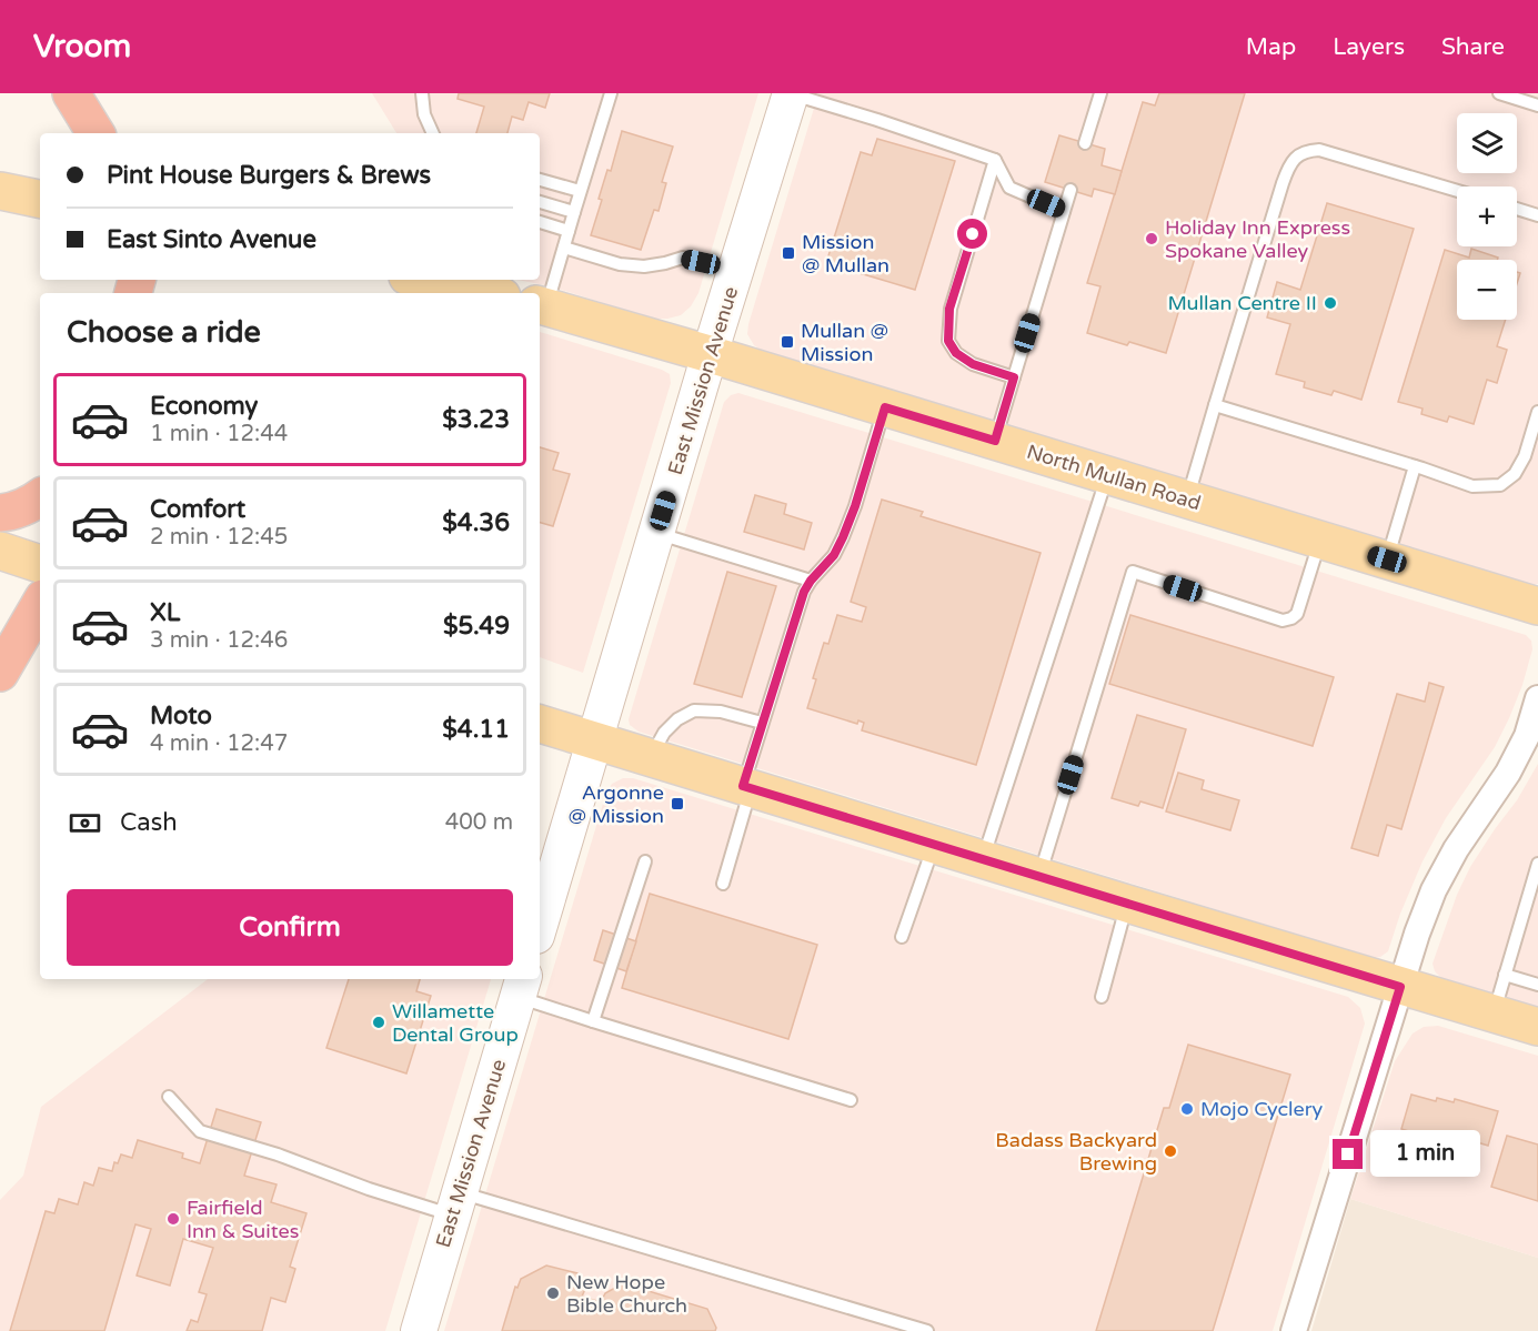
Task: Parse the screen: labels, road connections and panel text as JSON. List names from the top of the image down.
{
  "streets": {
    "main road": ["North Mullan Road"],
    "street": ["East Mission Avenue"]
  },
  "crossings": [
    ["East Mission Avenue", "North Mullan Road"]
  ],
  "places": {
    "other": [
      "Holiday Inn Express Spokane Valley",
      "Mullan Centre II",
      "Willamette Dental Group",
      "Mojo Cyclery",
      "Badass Backyard Brewing",
      "Fairfield Inn & Suites",
      "New Hope Bible Church"
    ],
    "transit": ["Mission @ Mullan", "Mullan @ Mission", "Argonne @ Mission"]
  },
  "page": {
    "header": "Vroom",
    "nav": ["Map", "Layers", "Share"],
    "map_buttons": ["+", "−"],
    "banner": ["Pint House Burgers & Brews", "East Sinto Avenue"],
    "heading": "Choose a ride",
    "list": [
      {
        "name": "Economy",
        "note": "1 min · 12:44",
        "value": "$3.23"
      },
      {
        "name": "Comfort",
        "note": "2 min · 12:45",
        "value": "$4.36"
      },
      {
        "name": "XL",
        "note": "3 min · 12:46",
        "value": "$5.49"
      },
      {
        "name": "Moto",
        "note": "4 min · 12:47",
        "value": "$4.11"
      }
    ],
    "pay": ["Cash", "400 m"],
    "buttons": "Confirm",
    "bubble": "1 min"
  }
}
